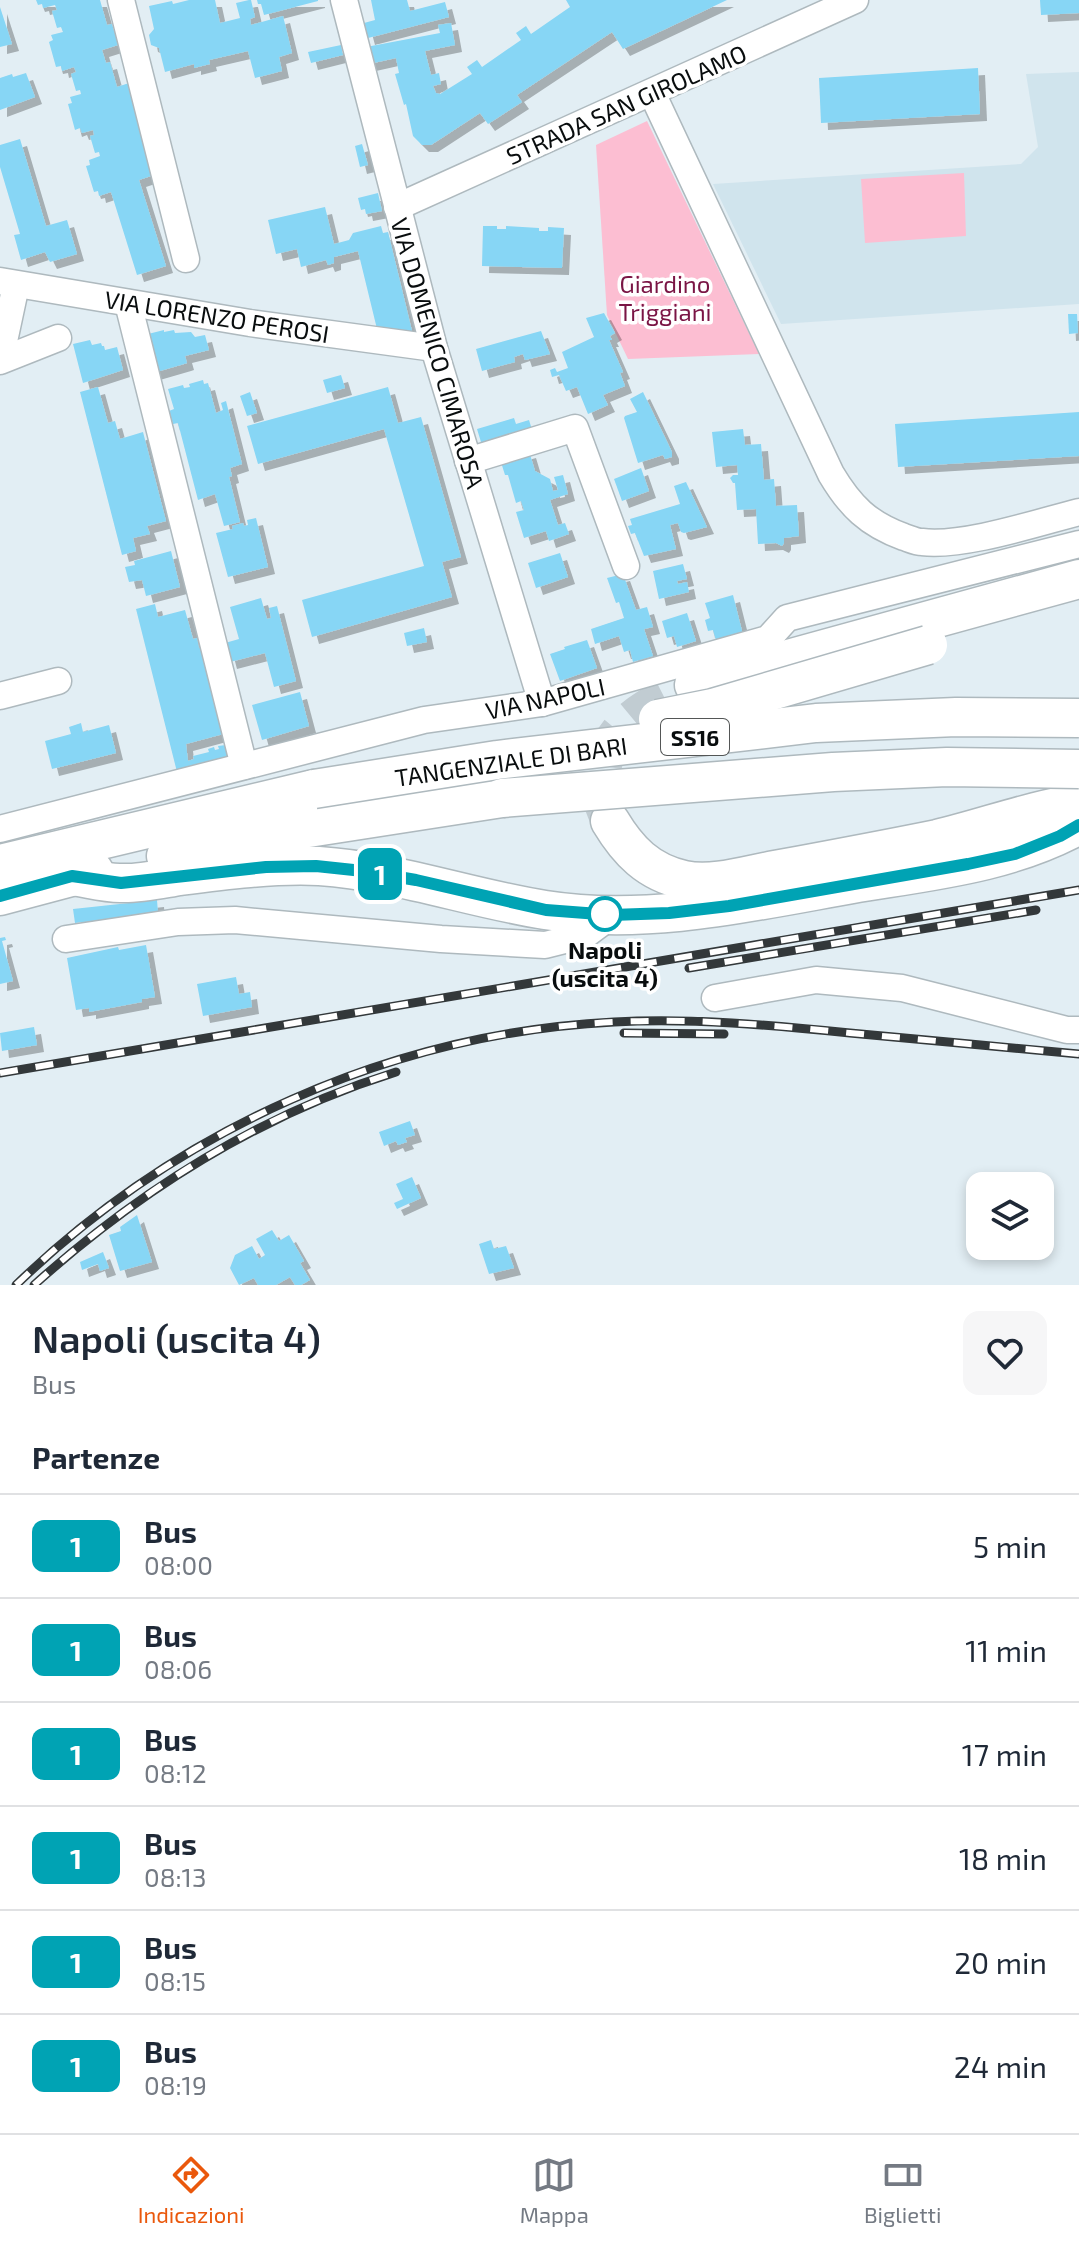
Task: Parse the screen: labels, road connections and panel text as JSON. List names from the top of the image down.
{
  "streets": {
    "highway": ["SS16", "TANGENZIALE DI BARI"],
    "street": [
      "STRADA SAN GIROLAMO",
      "VIA LORENZO PEROSI",
      "VIA DOMENICO CIMAROSA",
      "VIA NAPOLI"
    ]
  },
  "crossings": [
    ["STRADA SAN GIROLAMO", "VIA DOMENICO CIMAROSA"],
    ["VIA LORENZO PEROSI", "VIA DOMENICO CIMAROSA"],
    ["VIA DOMENICO CIMAROSA", "VIA NAPOLI"]
  ],
  "parks": ["Giardino Triggiani"],
  "places": ["Napoli (uscita 4)"],
  "lines": ["bus line 1"],
  "page": {
    "on_map": "1",
    "heading": [
      ["Napoli (uscita 4)", "Bus"],
      "Partenze"
    ],
    "list": [
      {
        "mark": "1",
        "name": "Bus",
        "note": "08:00",
        "value": "5 min"
      },
      {
        "mark": "1",
        "name": "Bus",
        "note": "08:06",
        "value": "11 min"
      },
      {
        "mark": "1",
        "name": "Bus",
        "note": "08:12",
        "value": "17 min"
      },
      {
        "mark": "1",
        "name": "Bus",
        "note": "08:13",
        "value": "18 min"
      },
      {
        "mark": "1",
        "name": "Bus",
        "note": "08:15",
        "value": "20 min"
      },
      {
        "mark": "1",
        "name": "Bus",
        "note": "08:19",
        "value": "24 min"
      }
    ],
    "tabs": ["Indicazioni", "Mappa", "Biglietti"]
  }
}
